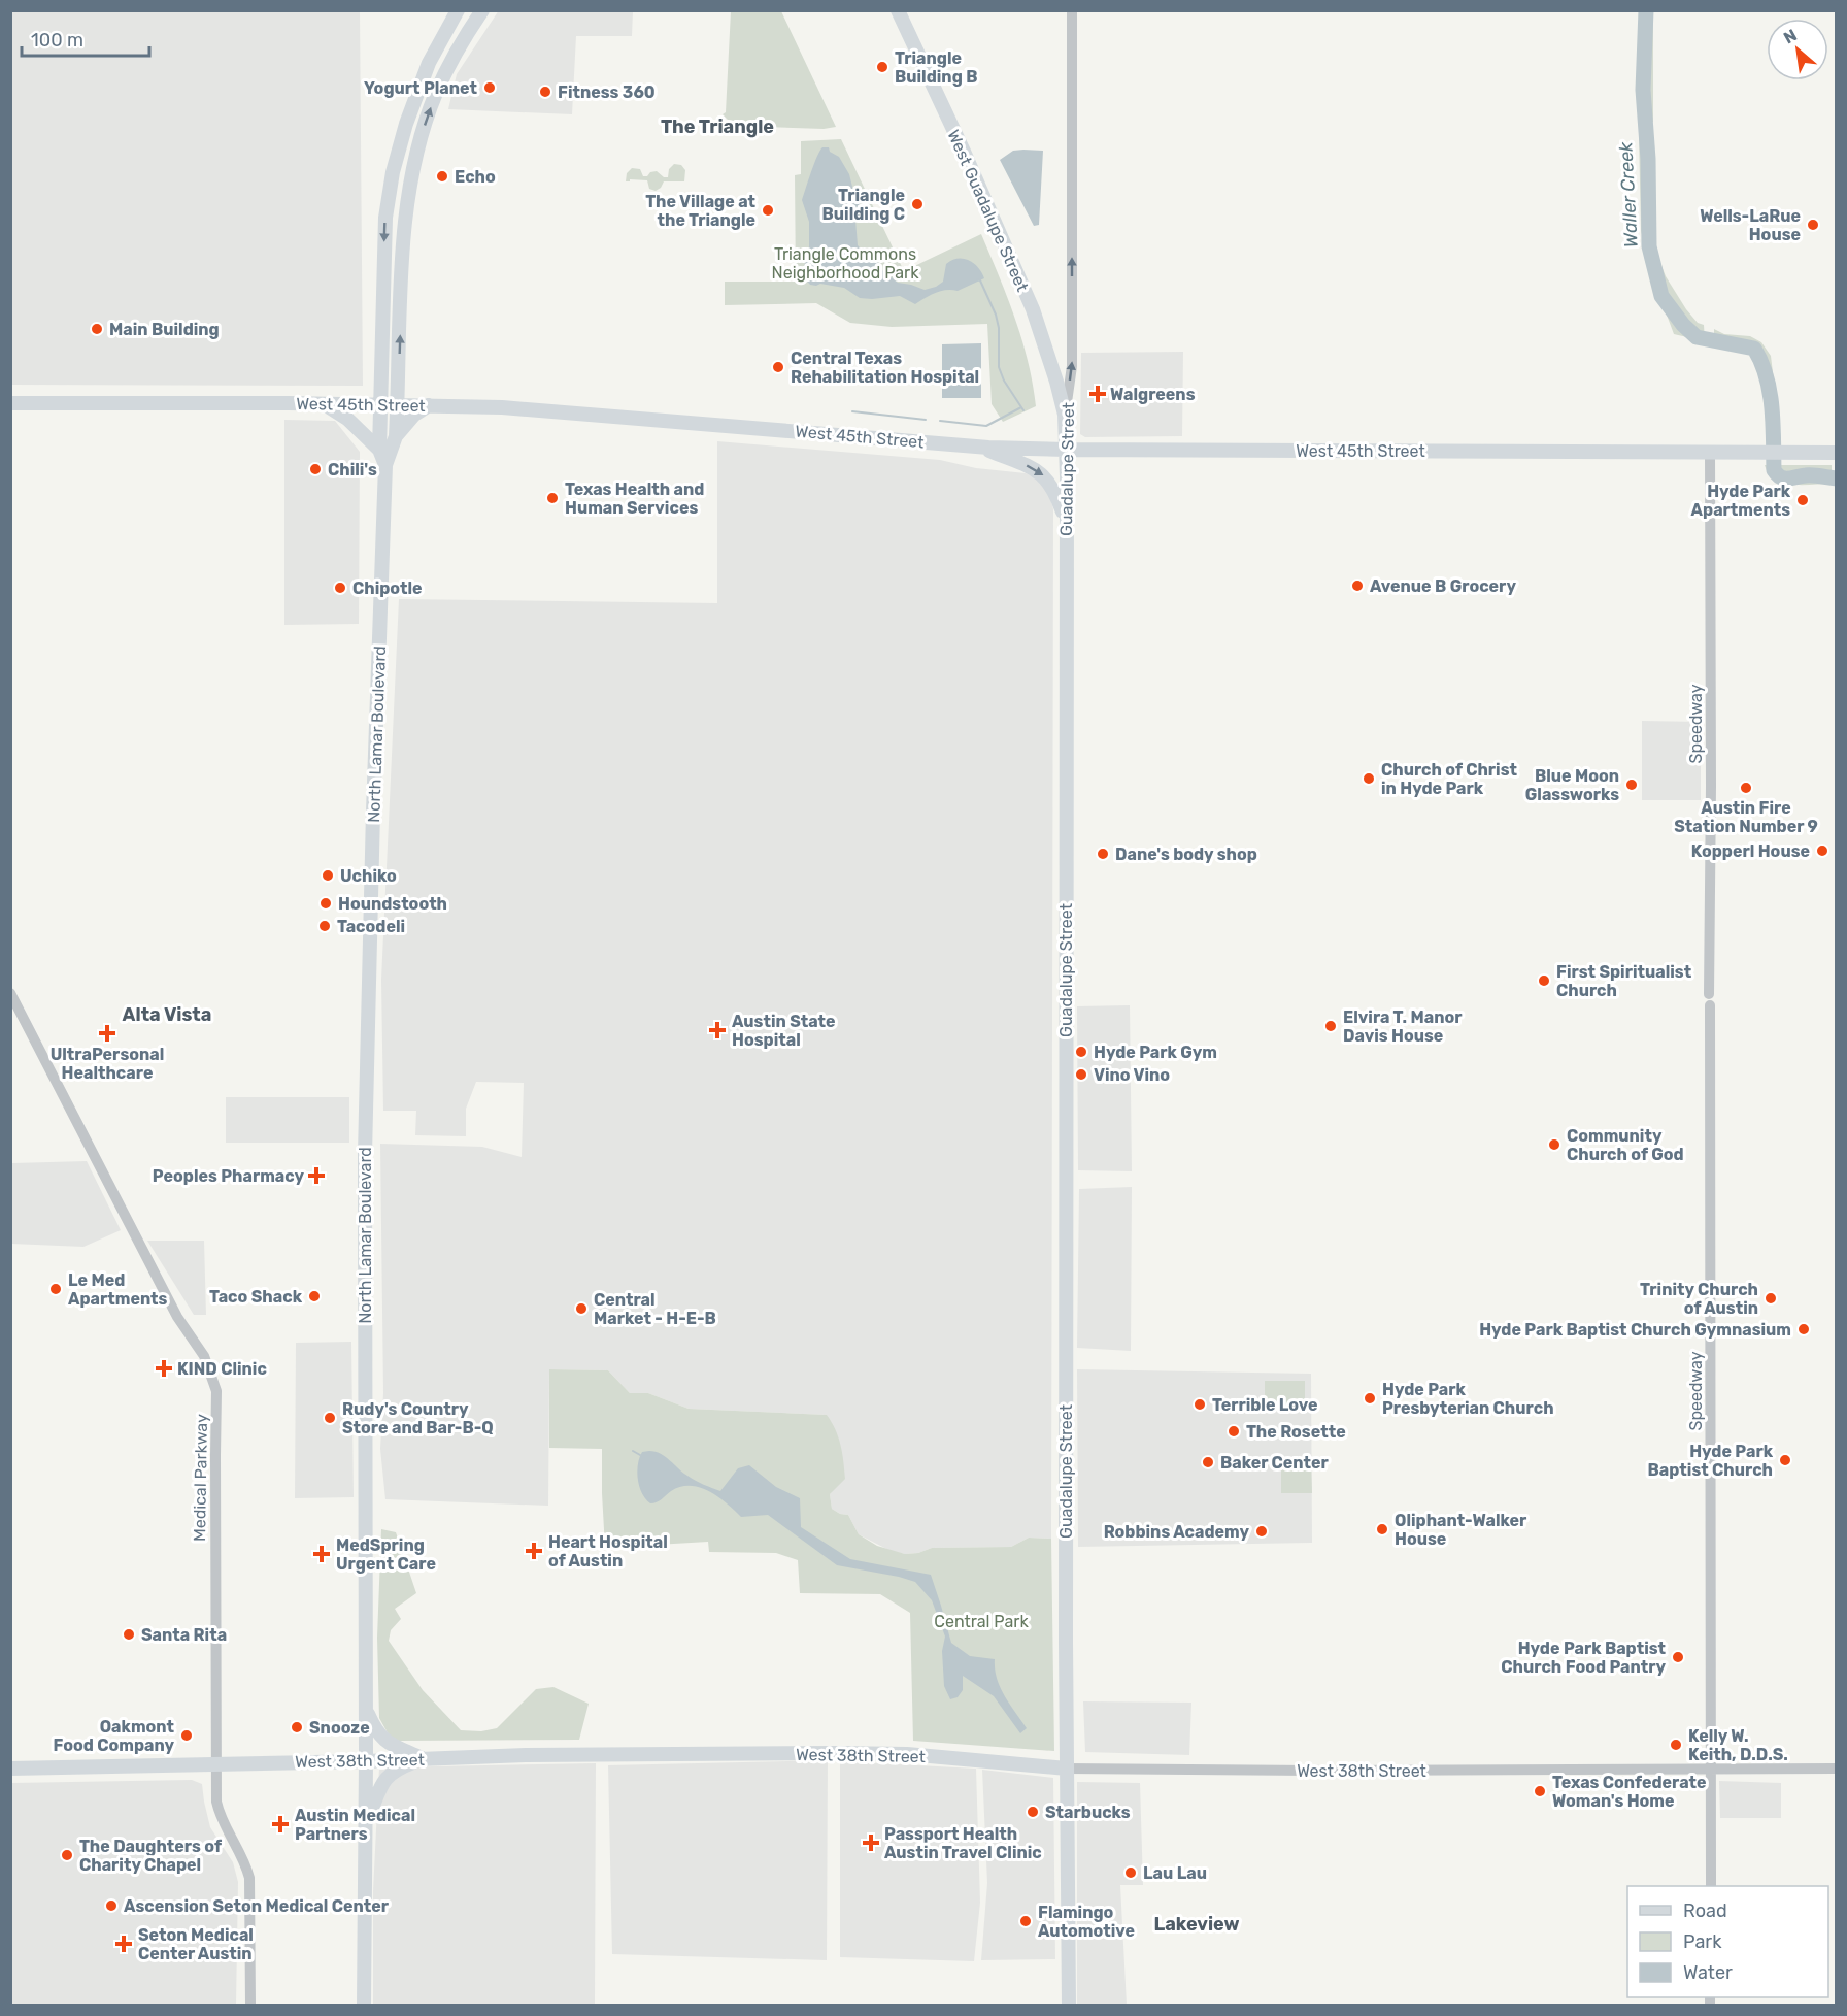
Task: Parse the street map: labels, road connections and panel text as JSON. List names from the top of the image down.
{
  "streets": {
    "main road": [
      "West Guadalupe Street",
      "West 45th Street",
      "Guadalupe Street",
      "North Lamar Boulevard",
      "West 38th Street"
    ],
    "street": ["Speedway", "Medical Parkway"]
  },
  "crossings": [
    ["West Guadalupe Street", "Guadalupe Street"],
    ["West 45th Street", "Guadalupe Street"],
    ["West 45th Street", "Speedway"],
    ["West 45th Street", "North Lamar Boulevard"],
    ["Guadalupe Street", "West 38th Street"],
    ["Speedway", "West 38th Street"],
    ["North Lamar Boulevard", "West 38th Street"],
    ["Medical Parkway", "West 38th Street"]
  ],
  "districts": ["The Triangle", "Alta Vista", "Lakeview"],
  "water": ["Waller Creek"],
  "parks": ["Triangle Commons Neighborhood Park", "Central Park"],
  "places": {
    "other": [
      "Triangle Building B",
      "Yogurt Planet",
      "Fitness 360",
      "Echo",
      "Triangle Building C",
      "The Village at the Triangle",
      "Wells-LaRue House",
      "Main Building",
      "Central Texas Rehabilitation Hospital",
      "Chili's",
      "Texas Health and Human Services",
      "Hyde Park Apartments",
      "Avenue B Grocery",
      "Chipotle",
      "Church of Christ in Hyde Park",
      "Blue Moon Glassworks",
      "Austin Fire Station Number 9",
      "Kopperl House",
      "Dane's body shop",
      "Uchiko",
      "Houndstooth",
      "Tacodeli",
      "First Spiritualist Church",
      "Elvira T. Manor Davis House",
      "Hyde Park Gym",
      "Vino Vino",
      "Community Church of God",
      "Le Med Apartments",
      "Taco Shack",
      "Trinity Church of Austin",
      "Central Market - H-E-B",
      "Hyde Park Baptist Church Gymnasium",
      "Hyde Park Presbyterian Church",
      "Terrible Love",
      "Rudy's Country Store and Bar-B-Q",
      "The Rosette",
      "Hyde Park Baptist Church",
      "Baker Center",
      "Oliphant-Walker House",
      "Robbins Academy",
      "Santa Rita",
      "Hyde Park Baptist Church Food Pantry",
      "Snooze",
      "Oakmont Food Company",
      "Kelly W. Keith, D.D.S.",
      "Texas Confederate Woman's Home",
      "Starbucks",
      "The Daughters of Charity Chapel",
      "Lau Lau",
      "Ascension Seton Medical Center",
      "Flamingo Automotive"
    ],
    "health": [
      "Walgreens",
      "Austin State Hospital",
      "UltraPersonal Healthcare",
      "Peoples Pharmacy",
      "KIND Clinic",
      "Heart Hospital of Austin",
      "MedSpring Urgent Care",
      "Austin Medical Partners",
      "Passport Health Austin Travel Clinic",
      "Seton Medical Center Austin"
    ]
  },
  "legend": ["Road", "Park", "Water"],
  "scale_bar": "100 m",
  "north": "top left"
}
